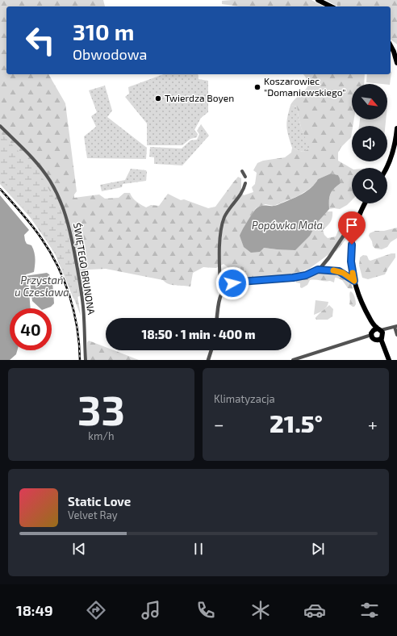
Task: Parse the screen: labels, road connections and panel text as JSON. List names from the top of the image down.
{
  "streets": {
    "street": ["ŚWIĘTEGO BRUNONA"]
  },
  "water": ["Popówka Mała", "Przystań u Czesława"],
  "places": ["Koszarowiec \"Domaniewskiego\"", "Twierdza Boyen"],
  "north": "bottom right",
  "page": {
    "turn": ["310 m", "Obwodowa"],
    "limit": "40",
    "trip": "18:50 · 1 min · 400 m",
    "tile": [
      ["33", "km/h"],
      "Klimatyzacja"
    ],
    "heat": ["−", "21.5°", "+"],
    "song": ["Static Love", "Velvet Ray"],
    "tabs": "18:49"
  }
}
